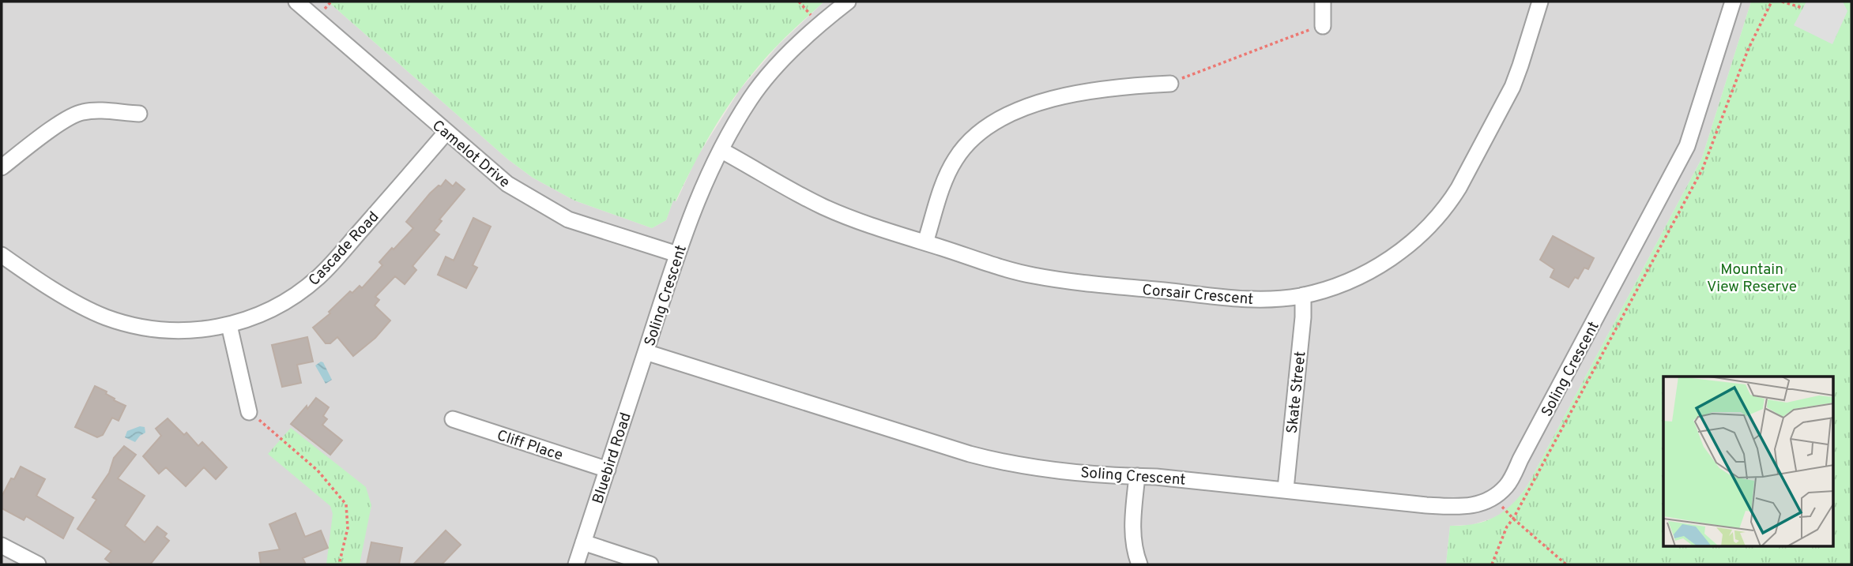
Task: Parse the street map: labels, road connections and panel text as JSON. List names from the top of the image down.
{
  "streets": {
    "street": [
      "Camelot Drive",
      "Cascade Road",
      "Corsair Crescent",
      "Soling Crescent",
      "Skate Street",
      "Cliff Place",
      "Bluebird Road"
    ]
  },
  "crossings": [
    ["Camelot Drive", "Cascade Road"],
    ["Camelot Drive", "Soling Crescent"],
    ["Corsair Crescent", "Soling Crescent"],
    ["Corsair Crescent", "Skate Street"],
    ["Soling Crescent", "Skate Street"],
    ["Soling Crescent", "Bluebird Road"],
    ["Cliff Place", "Bluebird Road"]
  ],
  "parks": ["Mountain View Reserve"]
}
